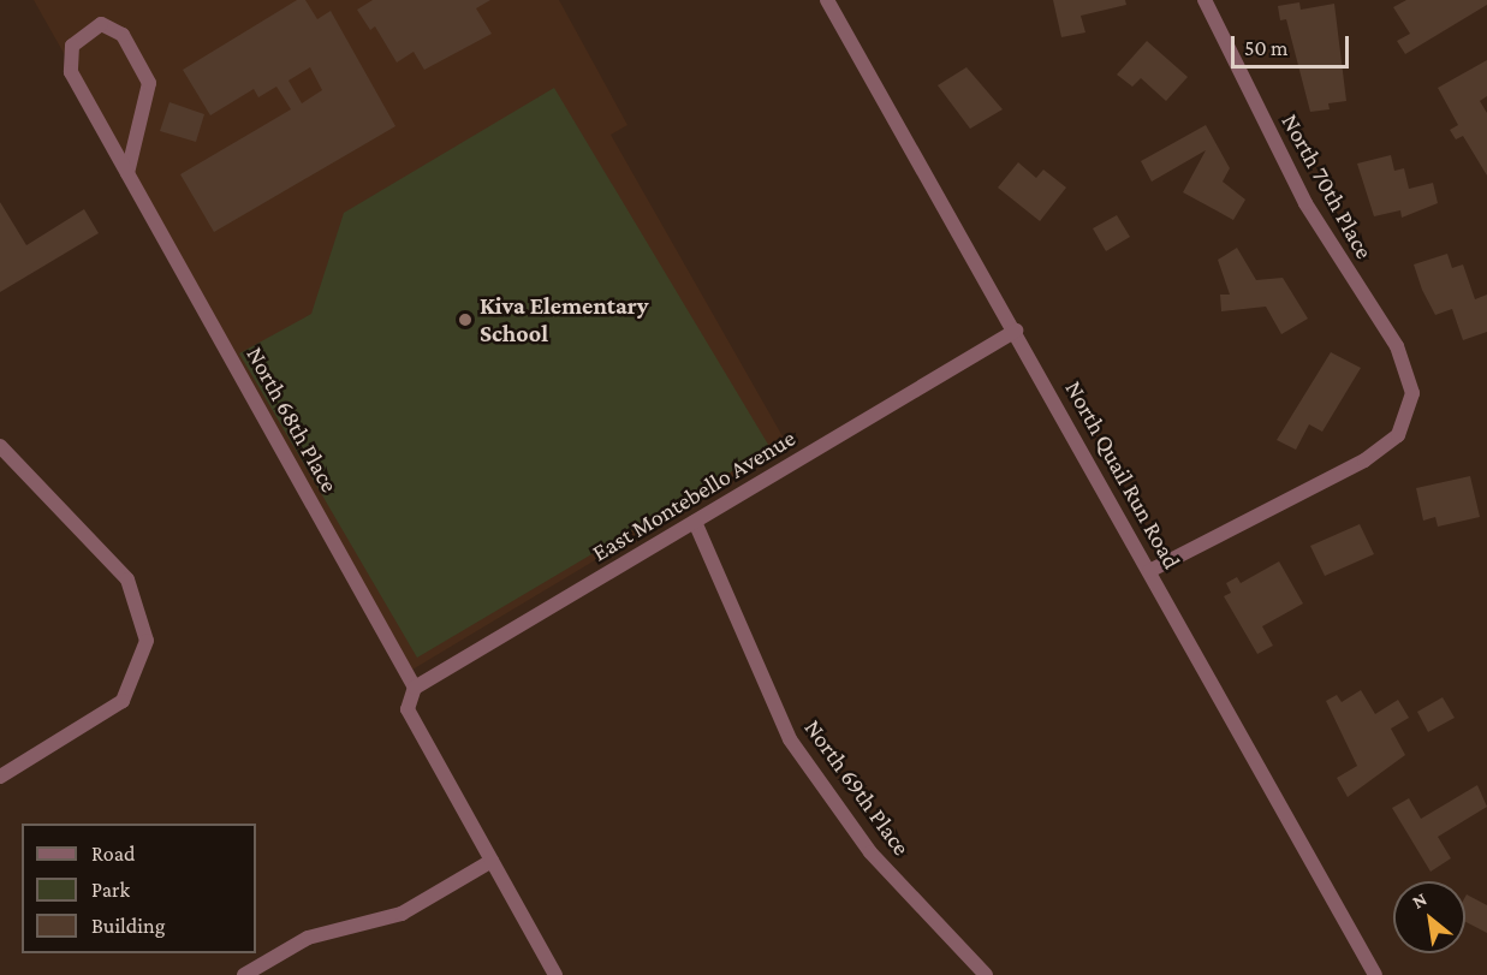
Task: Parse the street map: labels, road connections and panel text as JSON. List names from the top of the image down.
{
  "streets": {
    "street": [
      "North 70th Place",
      "North 68th Place",
      "North Quail Run Road",
      "East Montebello Avenue",
      "North 69th Place"
    ]
  },
  "crossings": [
    ["North 70th Place", "North Quail Run Road"],
    ["North 68th Place", "East Montebello Avenue"],
    ["North Quail Run Road", "East Montebello Avenue"],
    ["East Montebello Avenue", "North 69th Place"]
  ],
  "places": ["Kiva Elementary School"],
  "legend": ["Road", "Park", "Building"],
  "scale_bar": "50 m",
  "north": "top left"
}
